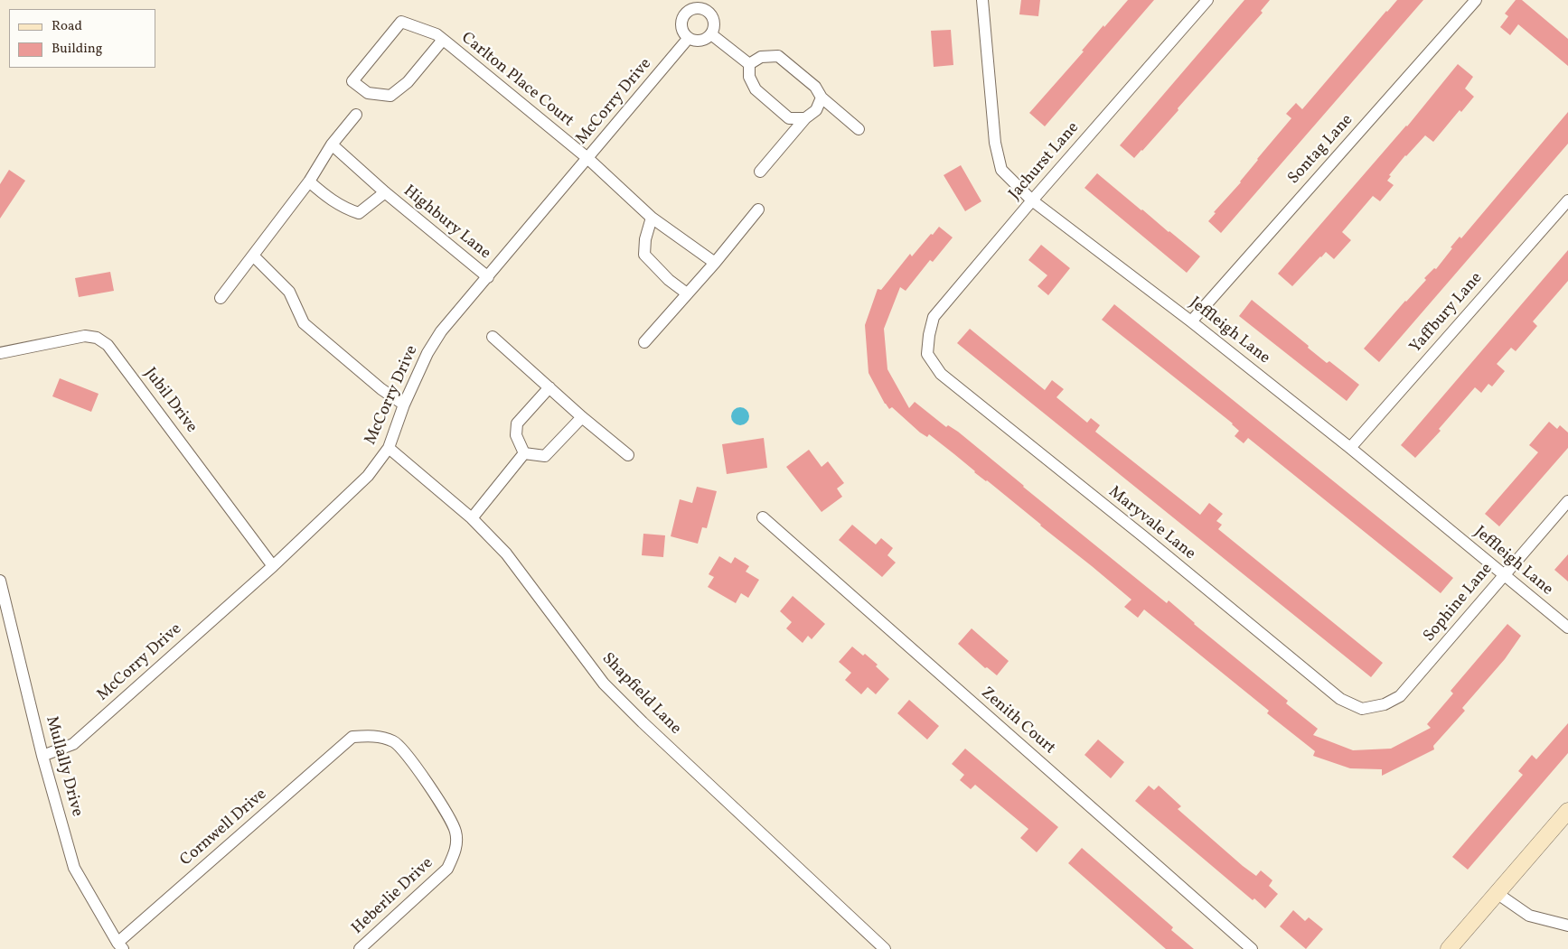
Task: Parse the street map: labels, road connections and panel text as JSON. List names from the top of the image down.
{
  "streets": {
    "street": [
      "Carlton Place Court",
      "McCorry Drive",
      "Sontag Lane",
      "Jachurst Lane",
      "Highbury Lane",
      "Yaffbury Lane",
      "Jeffleigh Lane",
      "Jubil Drive",
      "Maryvale Lane",
      "Sophine Lane",
      "Shapfield Lane",
      "Zenith Court",
      "Mullally Drive",
      "Cornwell Drive",
      "Heberlie Drive"
    ]
  },
  "crossings": [
    ["Carlton Place Court", "McCorry Drive"],
    ["McCorry Drive", "Highbury Lane"],
    ["McCorry Drive", "Jubil Drive"],
    ["McCorry Drive", "Shapfield Lane"],
    ["McCorry Drive", "Mullally Drive"],
    ["Sontag Lane", "Jeffleigh Lane"],
    ["Jachurst Lane", "Jeffleigh Lane"],
    ["Jachurst Lane", "Maryvale Lane"],
    ["Yaffbury Lane", "Jeffleigh Lane"],
    ["Jeffleigh Lane", "Sophine Lane"],
    ["Maryvale Lane", "Sophine Lane"],
    ["Mullally Drive", "Cornwell Drive"],
    ["Cornwell Drive", "Heberlie Drive"]
  ],
  "legend": ["Road", "Building"]
}
